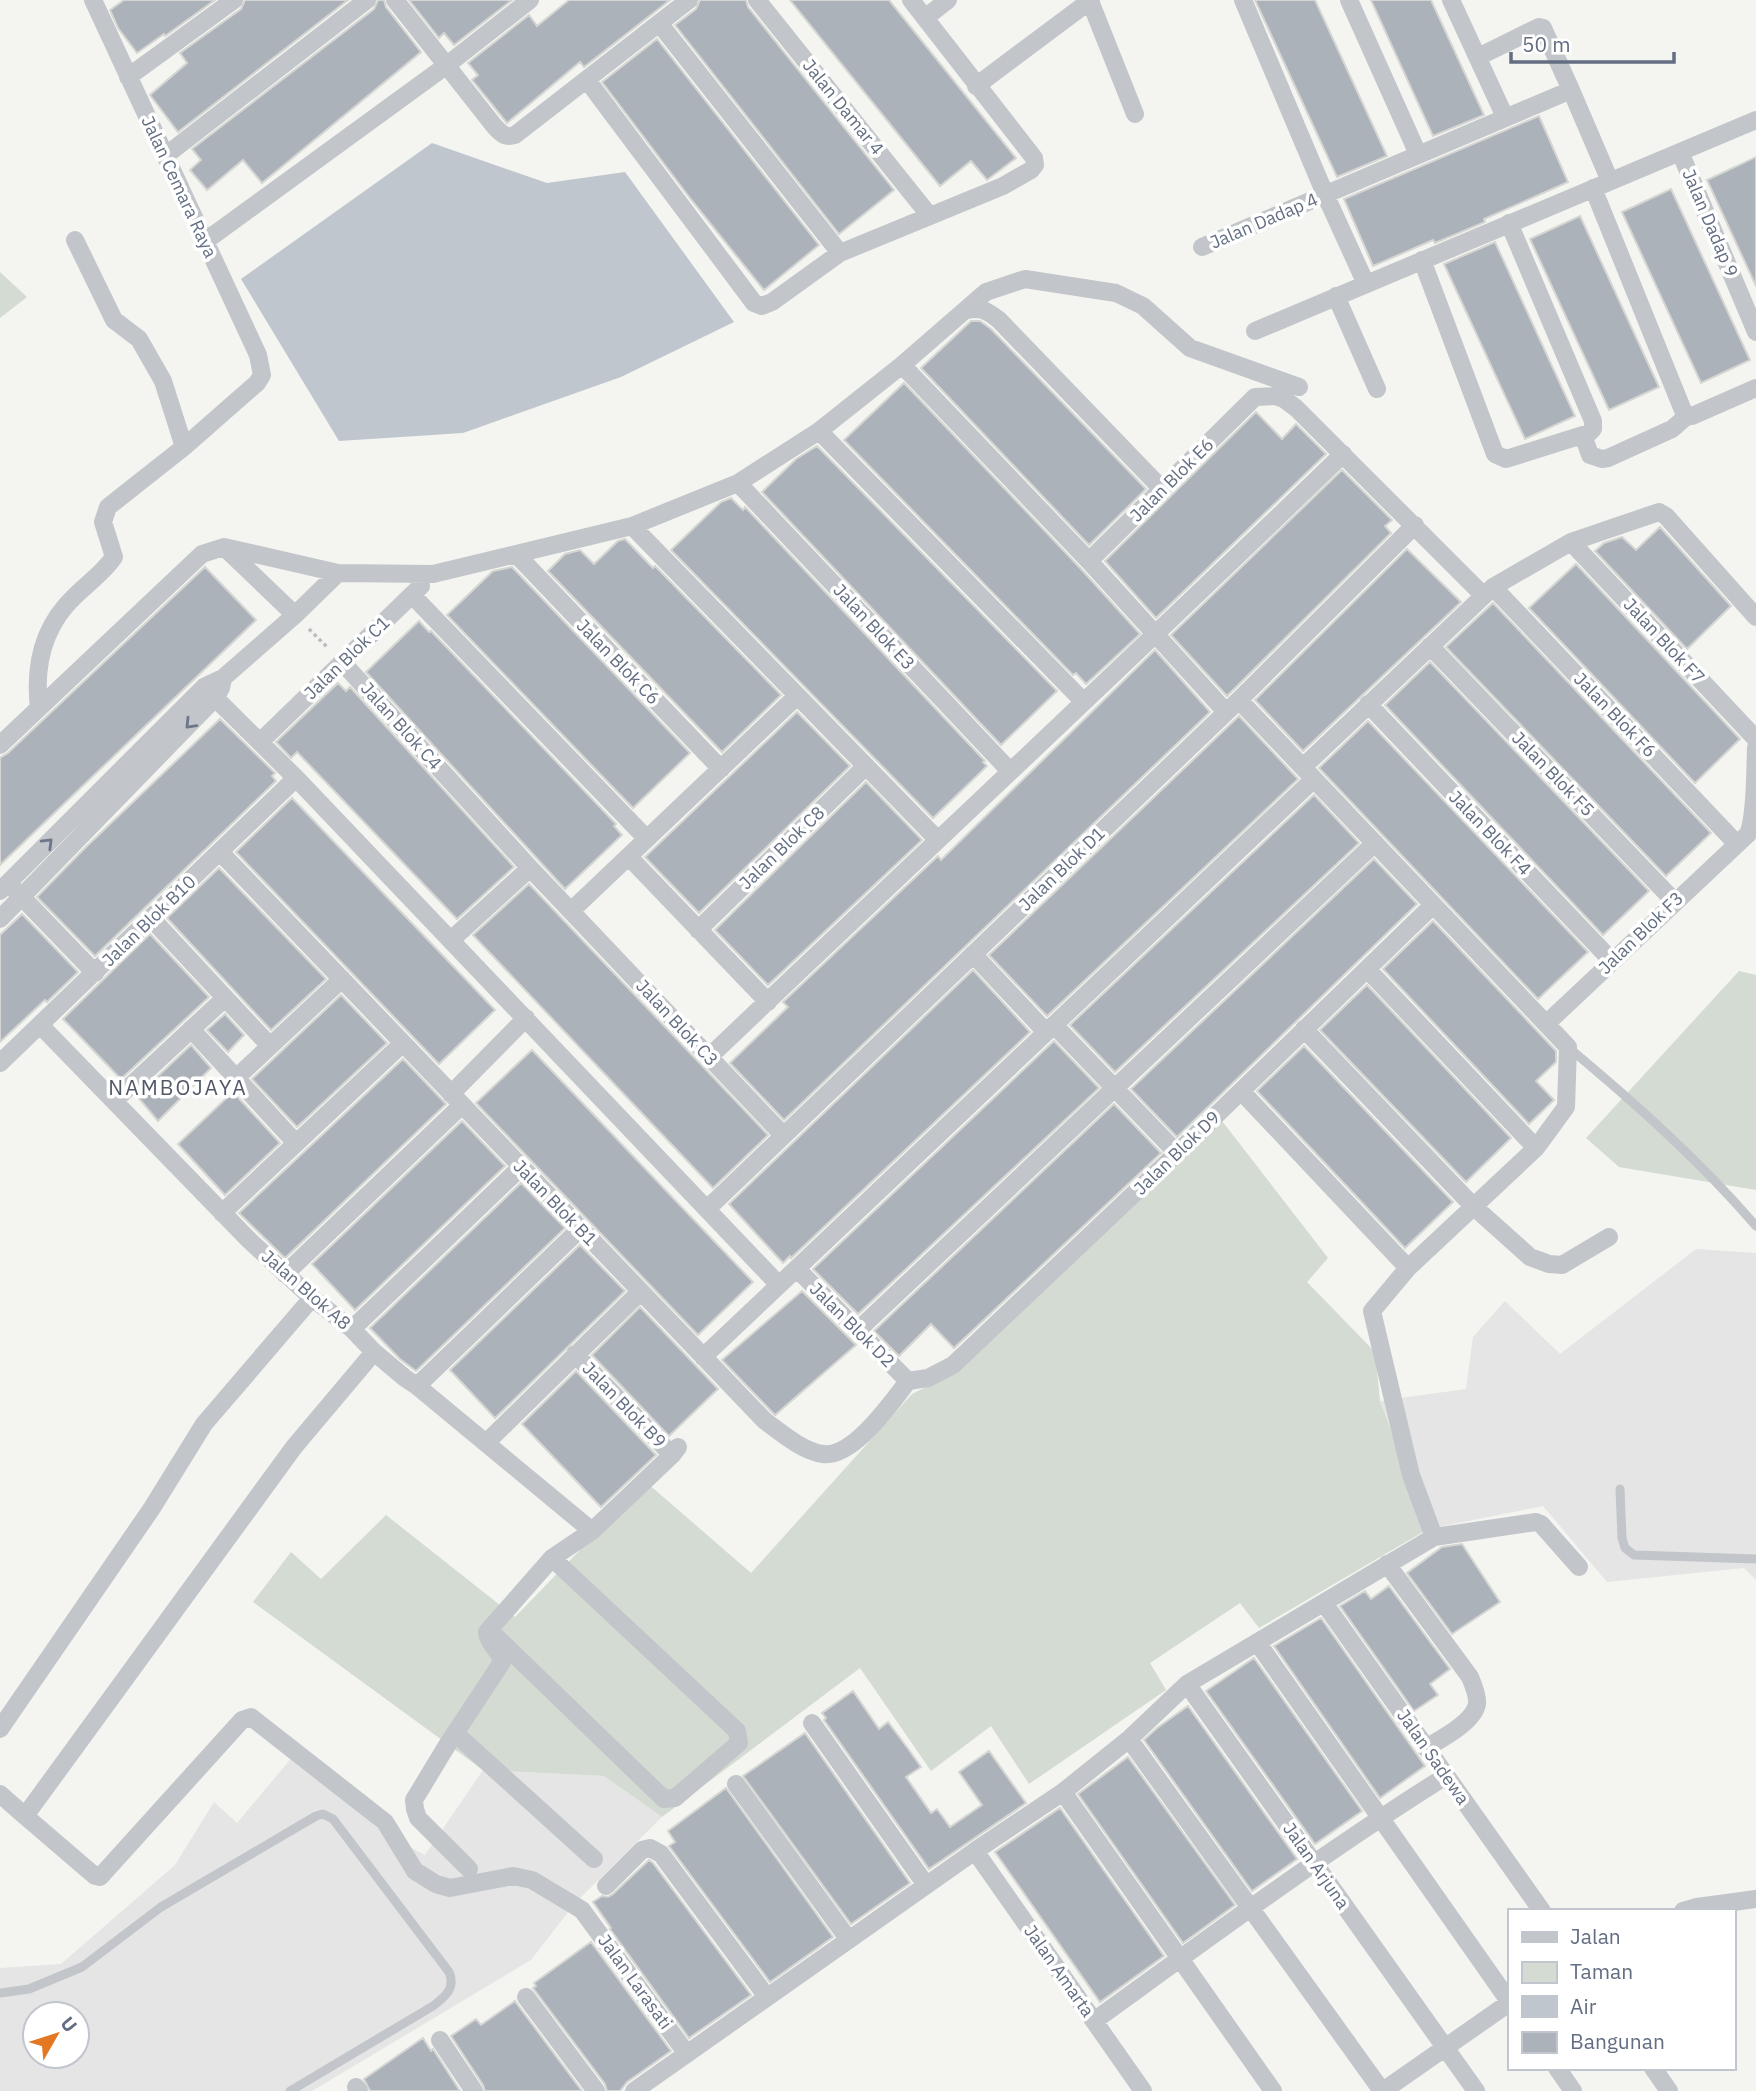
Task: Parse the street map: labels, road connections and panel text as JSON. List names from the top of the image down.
{
  "streets": {
    "street": [
      "Jalan Damar 4",
      "Jalan Cemara Raya",
      "Jalan Dadap 4",
      "Jalan Dadap 9",
      "Jalan Blok E6",
      "Jalan Blok E3",
      "Jalan Blok F7",
      "Jalan Blok C1",
      "Jalan Blok C6",
      "Jalan Blok F6",
      "Jalan Blok C4",
      "Jalan Blok F5",
      "Jalan Blok F4",
      "Jalan Blok C8",
      "Jalan Blok D1",
      "Jalan Blok B10",
      "Jalan Blok F3",
      "Jalan Blok C3",
      "Jalan Blok D9",
      "Jalan Blok B1",
      "Jalan Blok A8",
      "Jalan Blok D2",
      "Jalan Blok B9",
      "Jalan Sadewa",
      "Jalan Arjuna",
      "Jalan Amarta",
      "Jalan Larasati"
    ]
  },
  "crossings": [
    ["Jalan Blok E6", "Jalan Blok F6"],
    ["Jalan Blok C1", "Jalan Blok C4"],
    ["Jalan Blok F6", "Jalan Blok D1"],
    ["Jalan Blok F6", "Jalan Blok F3"],
    ["Jalan Blok C4", "Jalan Blok C3"],
    ["Jalan Blok F5", "Jalan Blok F3"],
    ["Jalan Blok F4", "Jalan Blok F3"],
    ["Jalan Blok D1", "Jalan Blok C3"],
    ["Jalan Blok B10", "Jalan Blok B1"],
    ["Jalan Blok B10", "Jalan Blok A8"],
    ["Jalan Blok D9", "Jalan Blok B1"],
    ["Jalan Blok D9", "Jalan Blok D2"],
    ["Jalan Blok B1", "Jalan Blok D2"],
    ["Jalan Blok A8", "Jalan Blok B9"]
  ],
  "districts": ["NAMBOJAYA"],
  "legend": [
    "Jalan",
    "Taman",
    "Air",
    "Bangunan"
  ],
  "scale_bar": "50 m",
  "north": "top right"
}
